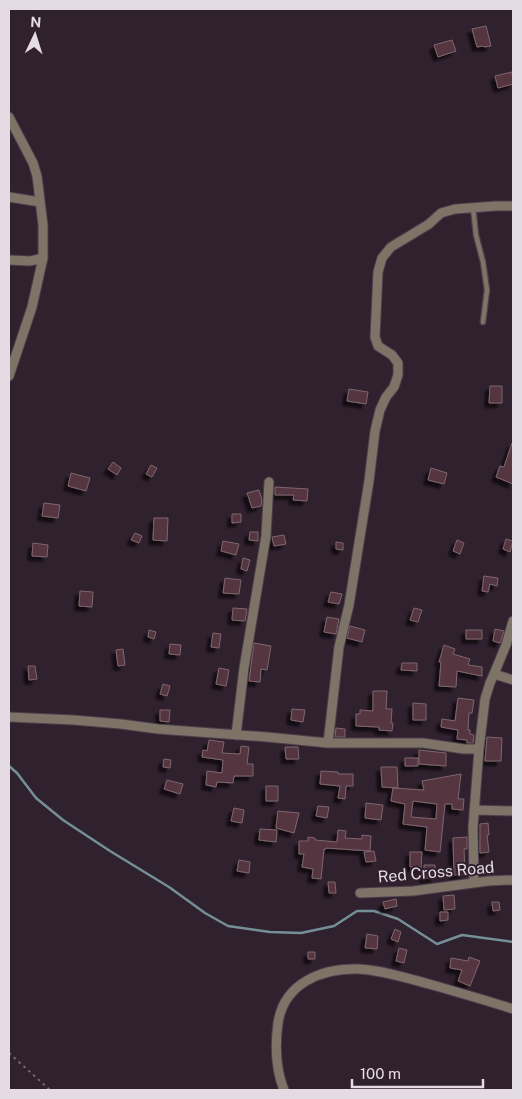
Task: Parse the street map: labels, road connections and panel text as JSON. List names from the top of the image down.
{
  "streets": {
    "street": ["Red Cross Road"]
  },
  "scale_bar": "100 m",
  "north": "top"
}
